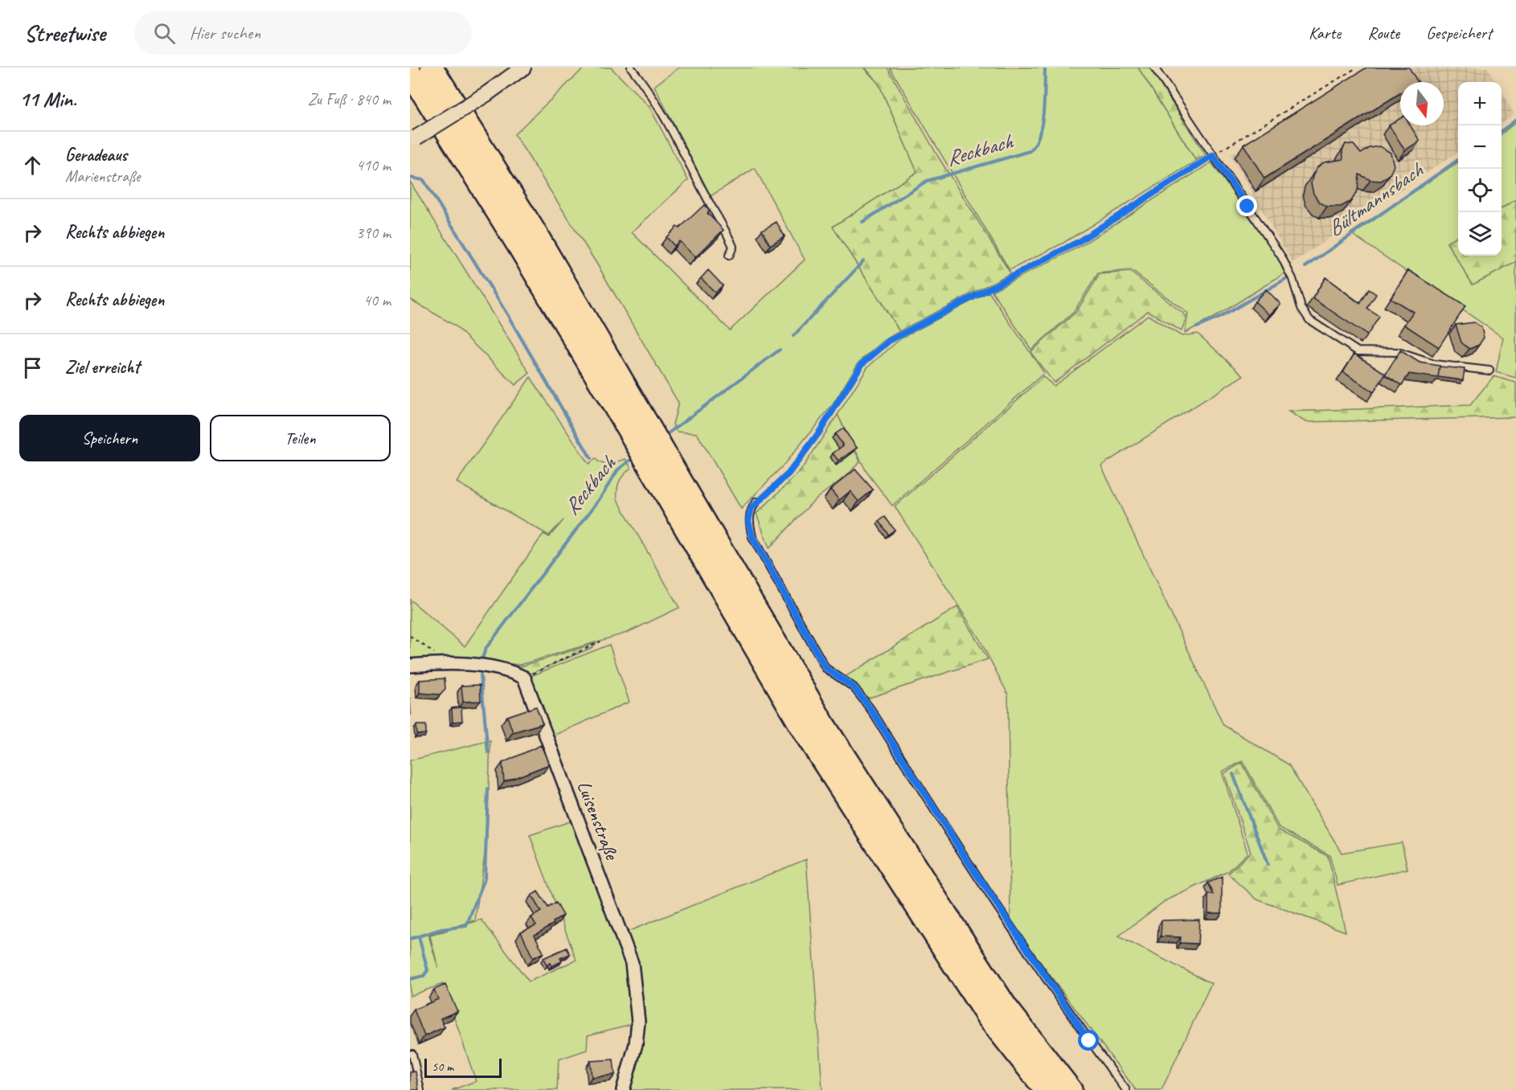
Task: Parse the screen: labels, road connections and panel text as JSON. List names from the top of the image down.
{
  "streets": {
    "street": ["Luisenstraße"]
  },
  "water": ["Reckbach", "Bültmannsbach"],
  "scale_bar": "50 m",
  "north": "bottom",
  "page": {
    "header": "Streetwise",
    "search": "Hier suchen",
    "nav": ["Karte", "Route", "Gespeichert"],
    "heading": ["11 Min.", "Zu Fuß · 840 m"],
    "map_buttons": ["+", "−"],
    "list": [
      ["Geradeaus", "Marienstraße", "410 m"],
      ["Rechts abbiegen", "390 m"],
      ["Rechts abbiegen", "40 m"],
      "Ziel erreicht"
    ],
    "buttons": ["Speichern", "Teilen"],
    "scale": "50 m"
  }
}
